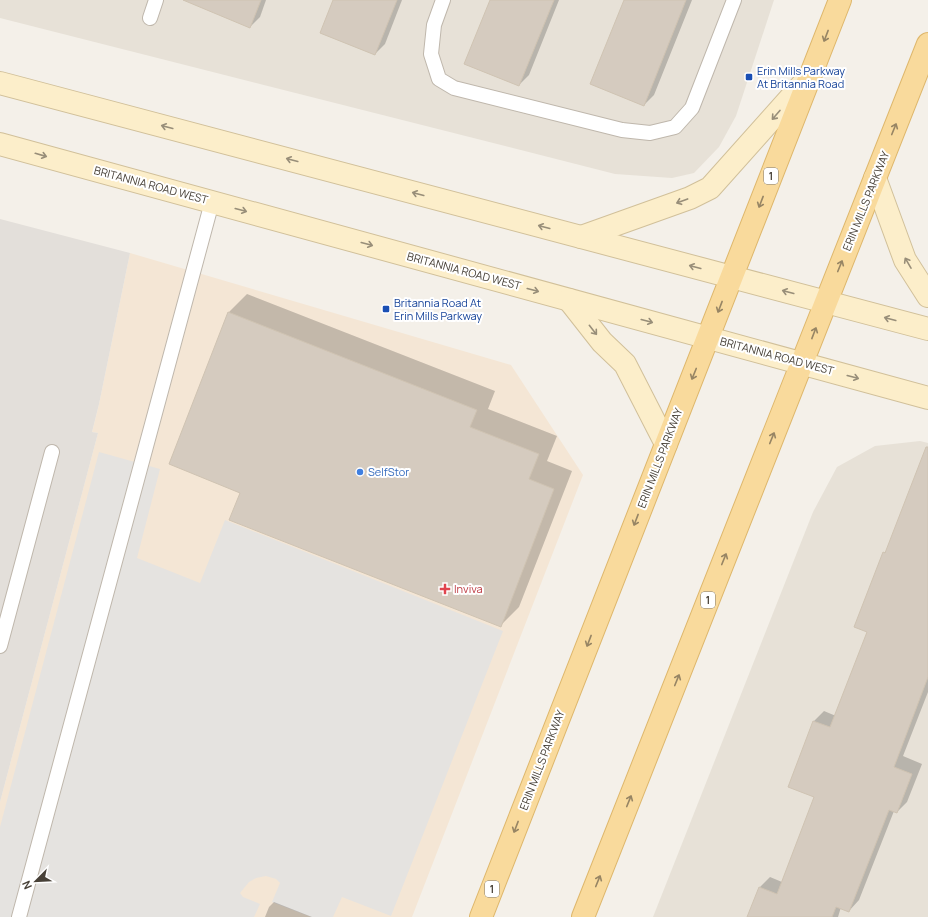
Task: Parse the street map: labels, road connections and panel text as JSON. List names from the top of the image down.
{
  "streets": {
    "main road": ["1", "BRITANNIA ROAD WEST", "ERIN MILLS PARKWAY"]
  },
  "crossings": [
    ["BRITANNIA ROAD WEST", "ERIN MILLS PARKWAY"]
  ],
  "places": {
    "transit": ["Erin Mills Parkway At Britannia Road", "Britannia Road At Erin Mills Parkway"],
    "other": ["SelfStor"],
    "health": ["Inviva"]
  },
  "north": "bottom left"
}
